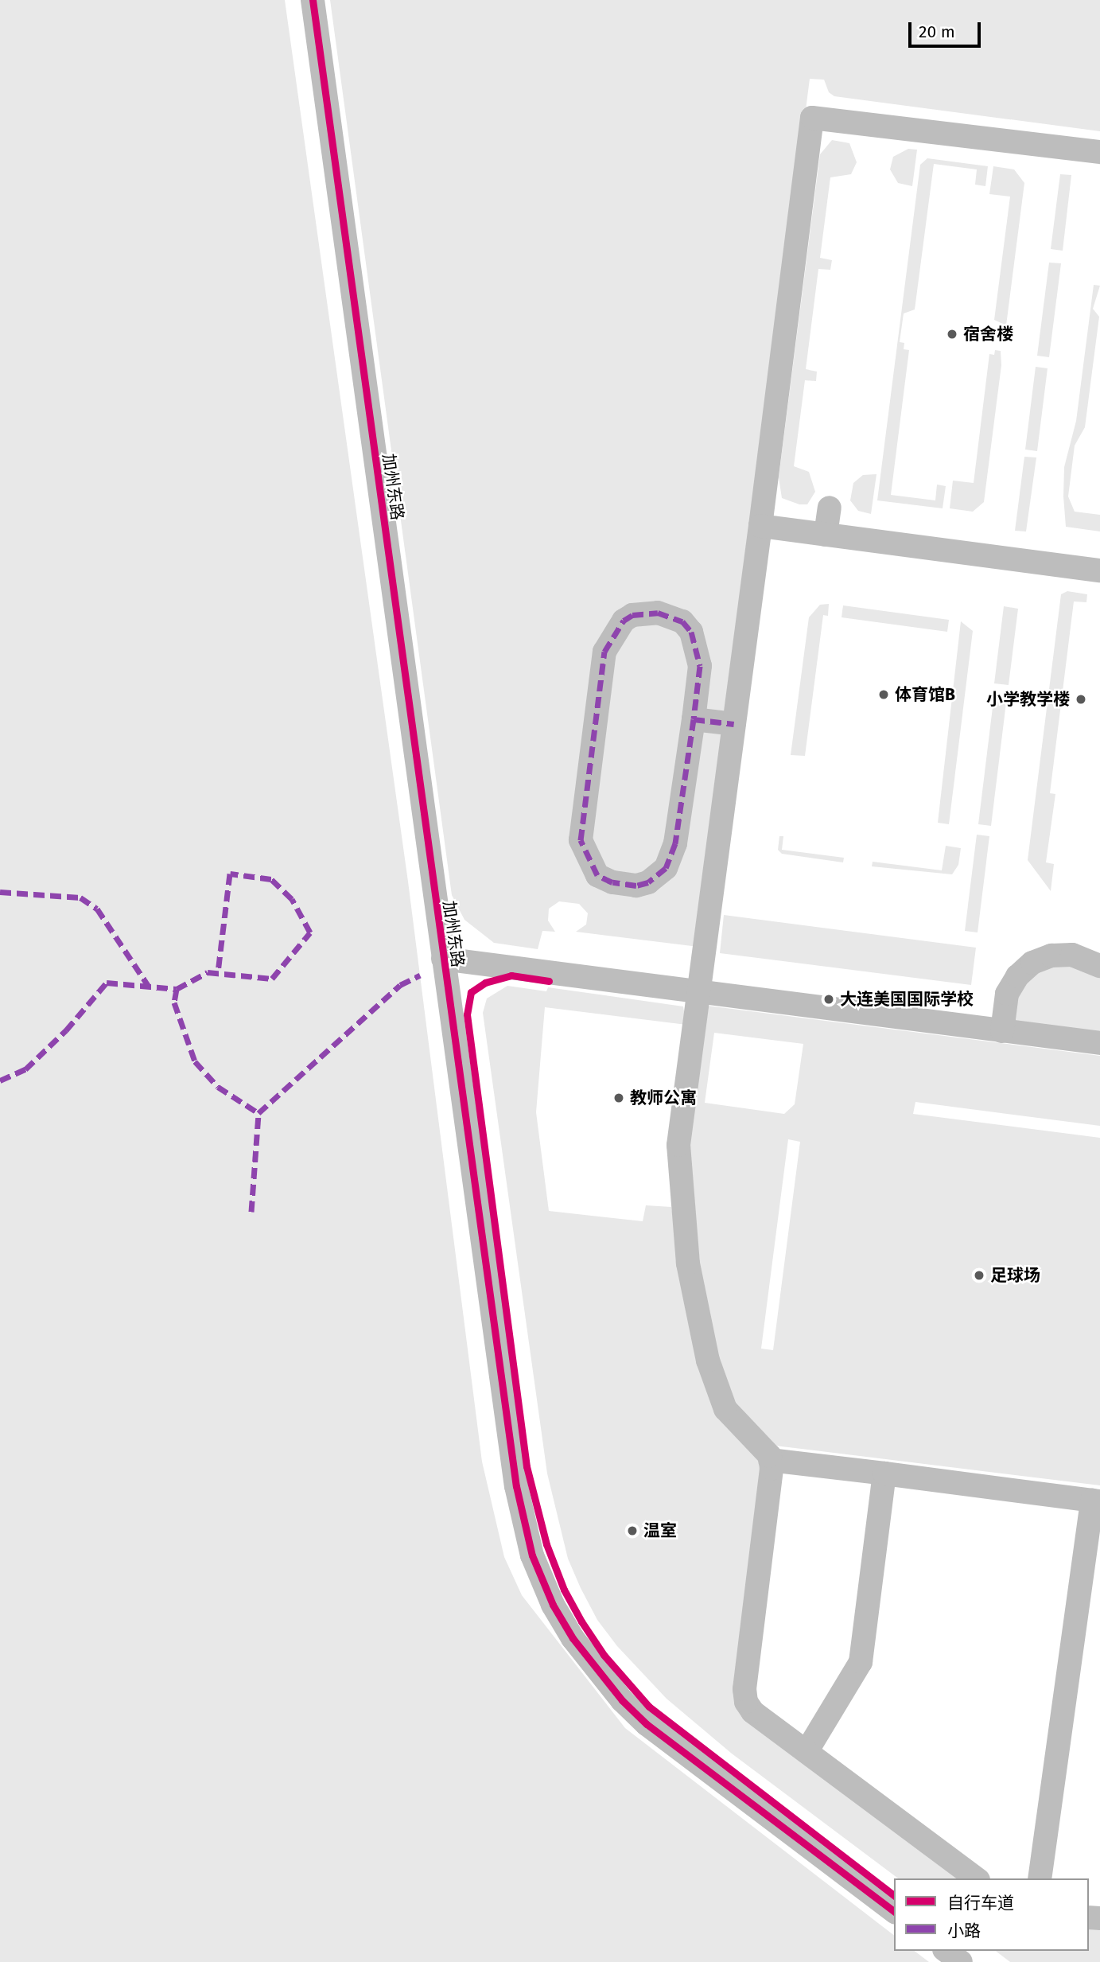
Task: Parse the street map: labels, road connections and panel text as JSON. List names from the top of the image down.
{
  "streets": {
    "street": ["加州东路"]
  },
  "places": [
    "宿舍楼",
    "体育馆B",
    "小学教学楼",
    "大连美国国际学校",
    "教师公寓",
    "足球场",
    "温室"
  ],
  "legend": ["自行车道", "小路"],
  "scale_bar": "20 m"
}
